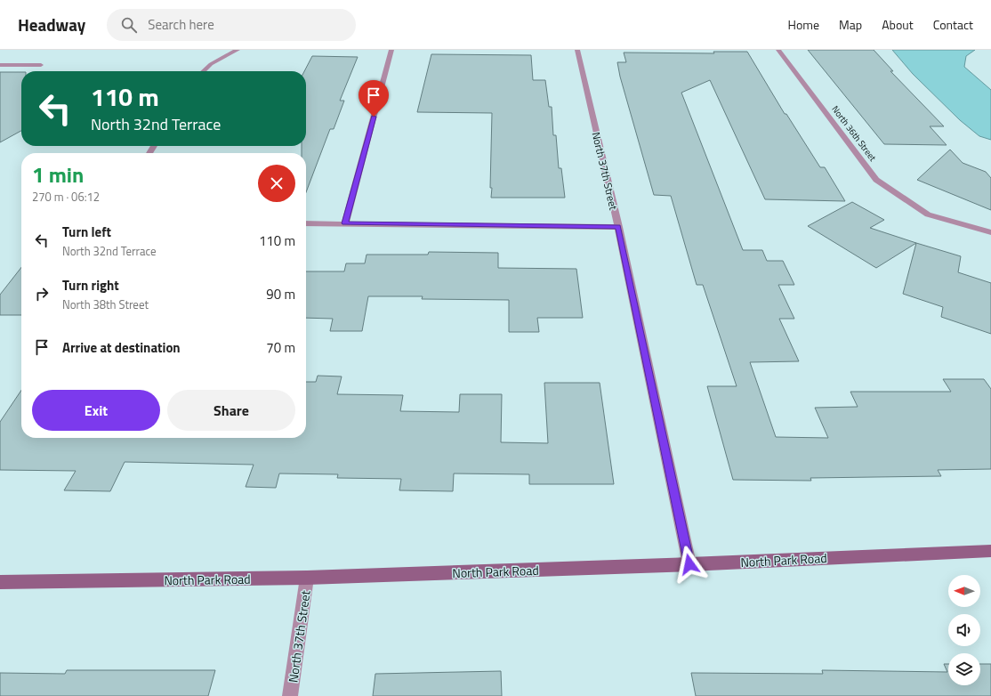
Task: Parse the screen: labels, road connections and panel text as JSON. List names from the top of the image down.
{
  "streets": {
    "street": ["North 36th Street", "North 37th Street", "North Park Road"]
  },
  "crossings": [
    ["North 37th Street", "North Park Road"]
  ],
  "north": "left",
  "page": {
    "header": "Headway",
    "search": "Search here",
    "nav": [
      "Home",
      "Map",
      "About",
      "Contact"
    ],
    "turn": ["110 m", "North 32nd Terrace"],
    "heading": ["1 min", "270 m · 06:12"],
    "list": [
      {
        "name": "Turn left",
        "note": "North 32nd Terrace",
        "value": "110 m"
      },
      {
        "name": "Turn right",
        "note": "North 38th Street",
        "value": "90 m"
      },
      {
        "name": "Arrive at destination",
        "value": "70 m"
      }
    ],
    "buttons": ["Exit", "Share"]
  }
}
